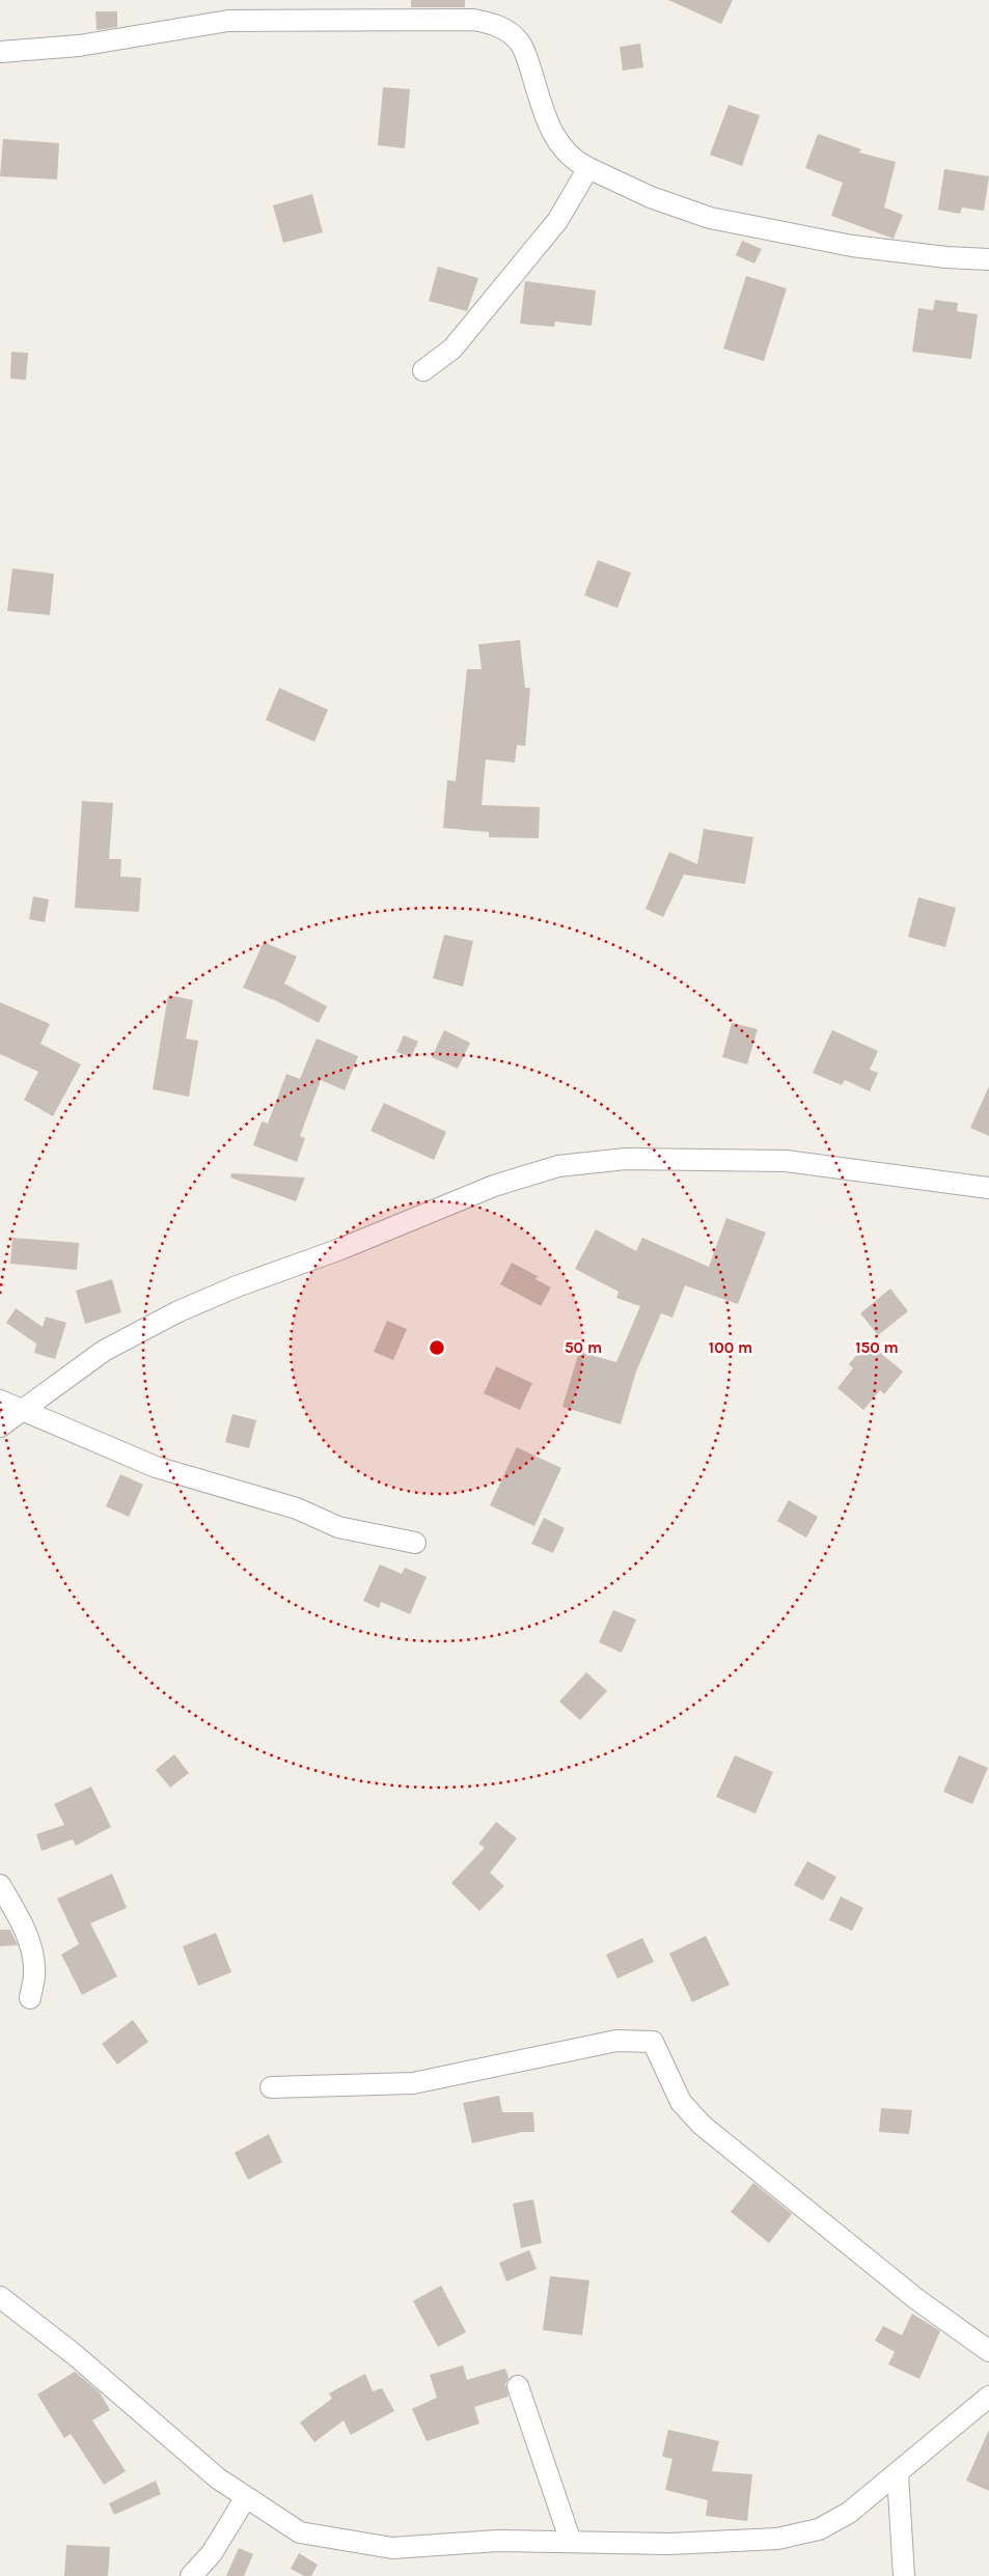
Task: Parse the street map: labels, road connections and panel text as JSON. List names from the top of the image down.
{
  "rings": ["50 m", "100 m", "150 m"]
}
